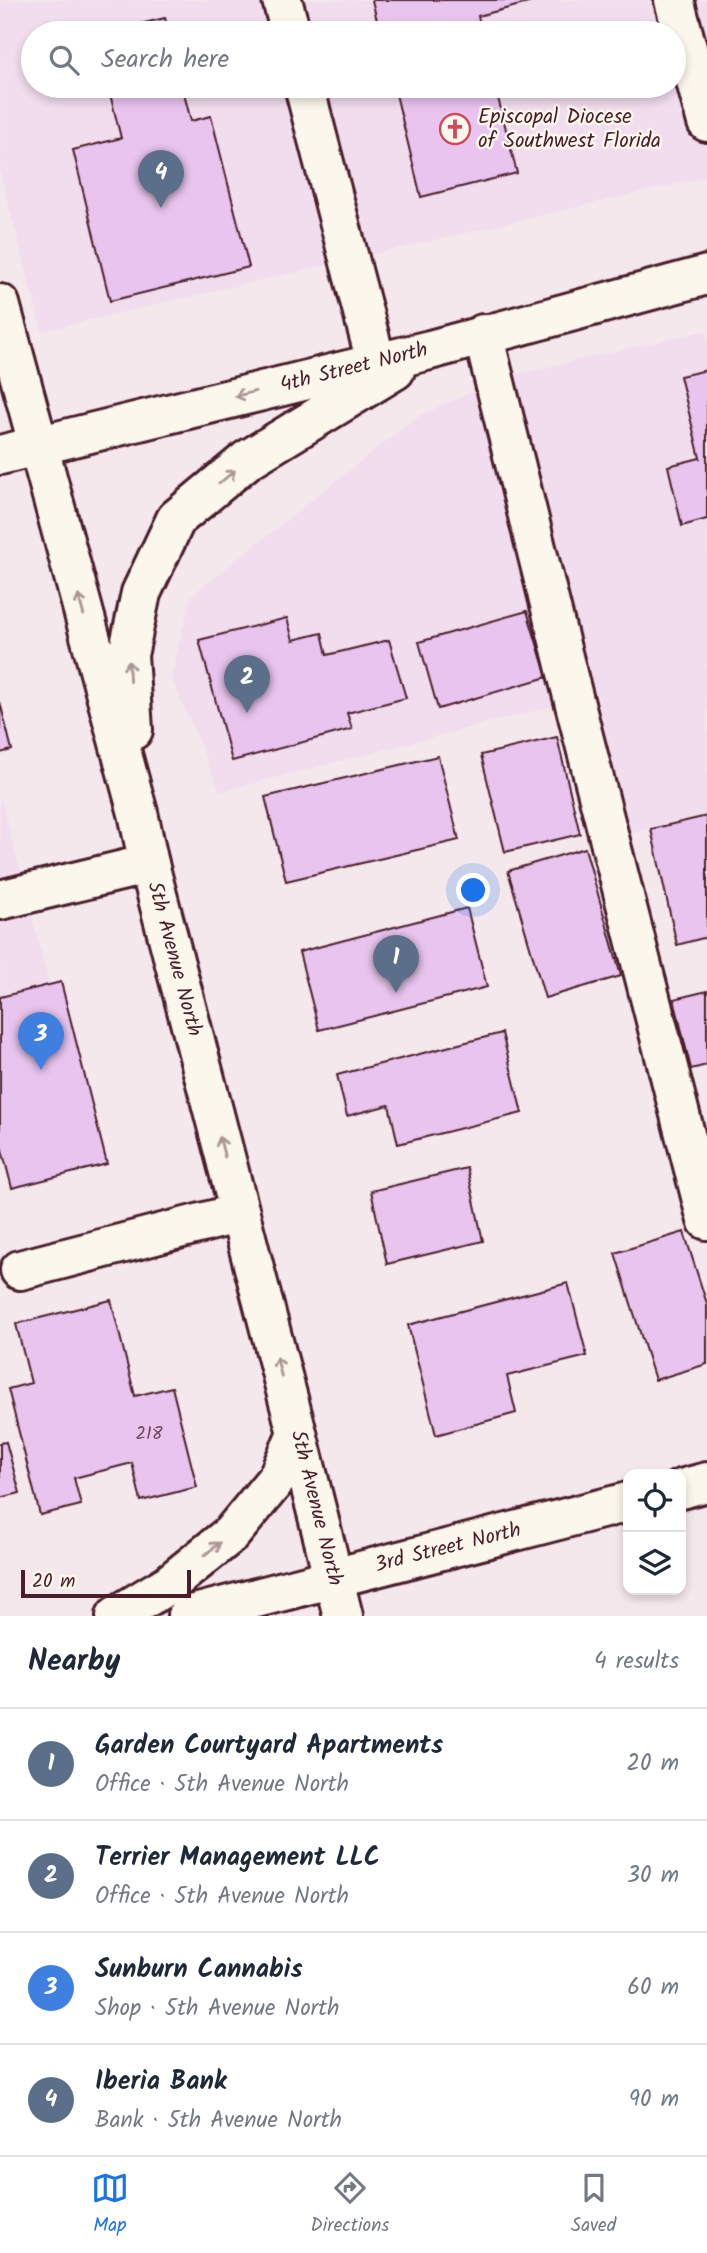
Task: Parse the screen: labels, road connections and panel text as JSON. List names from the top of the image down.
{
  "streets": {
    "main road": ["4th Street North", "5th Avenue North", "3rd Street North"]
  },
  "crossings": [
    ["4th Street North", "5th Avenue North"],
    ["5th Avenue North", "3rd Street North"]
  ],
  "one_way": ["4th Street North", "5th Avenue North"],
  "places": {
    "church": ["Episcopal Diocese of Southwest Florida"]
  },
  "house_numbers": ["218"],
  "scale_bar": "20 m",
  "page": {
    "search": "Search here",
    "pins": [
      "4",
      "2",
      "1",
      "3"
    ],
    "scale": "20 m",
    "heading": ["Nearby", "4 results"],
    "list": [
      {
        "mark": "1",
        "name": "Garden Courtyard Apartments",
        "note": "Office · 5th Avenue North",
        "value": "20 m"
      },
      {
        "mark": "2",
        "name": "Terrier Management LLC",
        "note": "Office · 5th Avenue North",
        "value": "30 m"
      },
      {
        "mark": "3",
        "name": "Sunburn Cannabis",
        "note": "Shop · 5th Avenue North",
        "value": "60 m"
      },
      {
        "mark": "4",
        "name": "Iberia Bank",
        "note": "Bank · 5th Avenue North",
        "value": "90 m"
      }
    ],
    "nav": ["Map", "Directions", "Saved"]
  }
}
